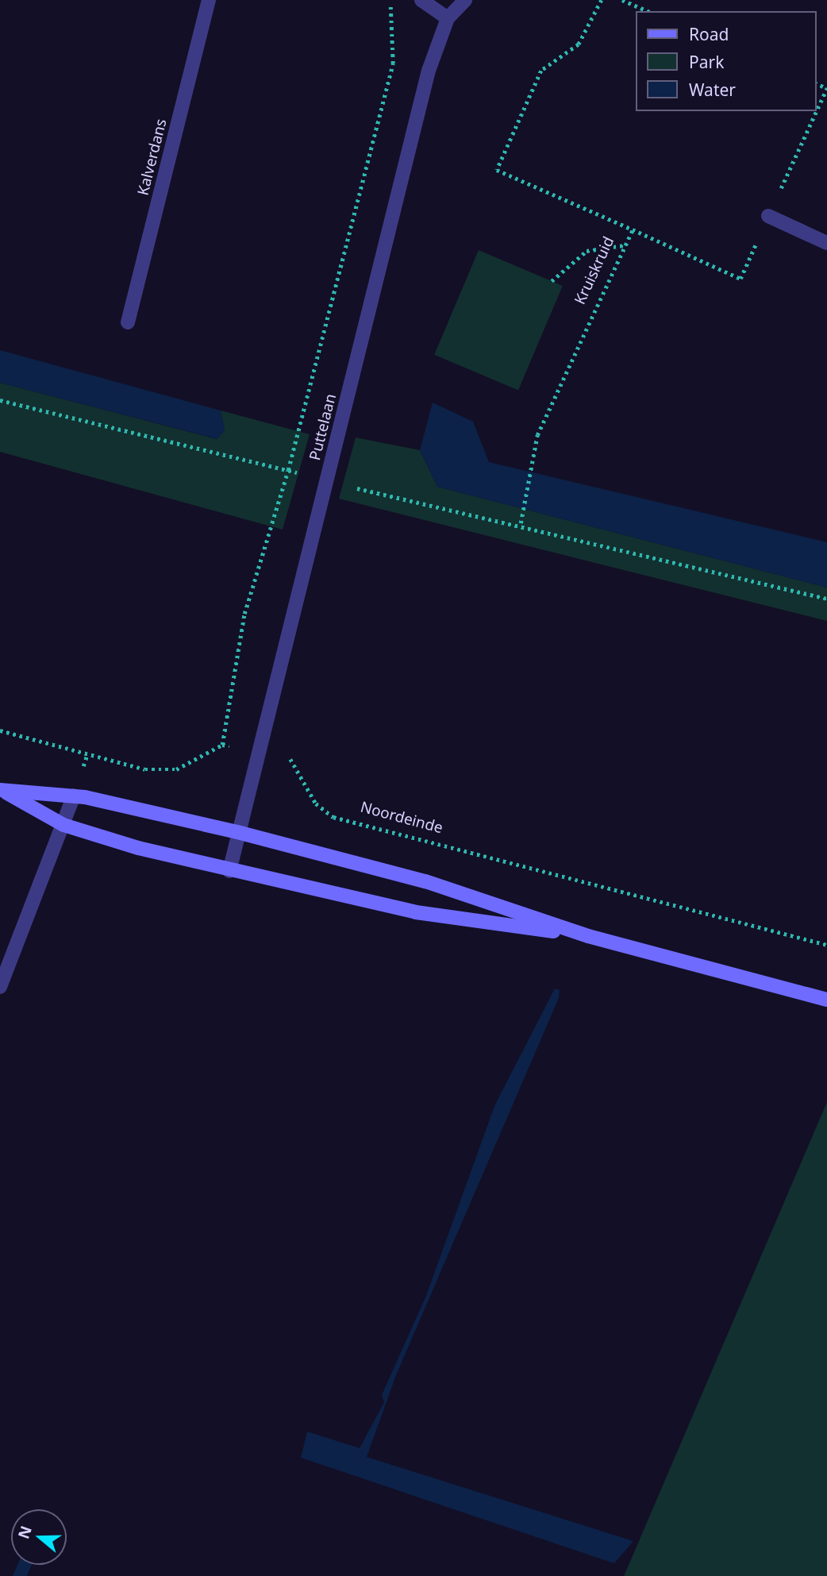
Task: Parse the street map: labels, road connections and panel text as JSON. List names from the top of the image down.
{
  "streets": {
    "street": ["Kalverdans", "Puttelaan"],
    "path": ["Kruiskruid", "Noordeinde"]
  },
  "crossings": [
    ["Puttelaan", "Noordeinde"]
  ],
  "legend": ["Road", "Park", "Water"],
  "north": "left"
}
